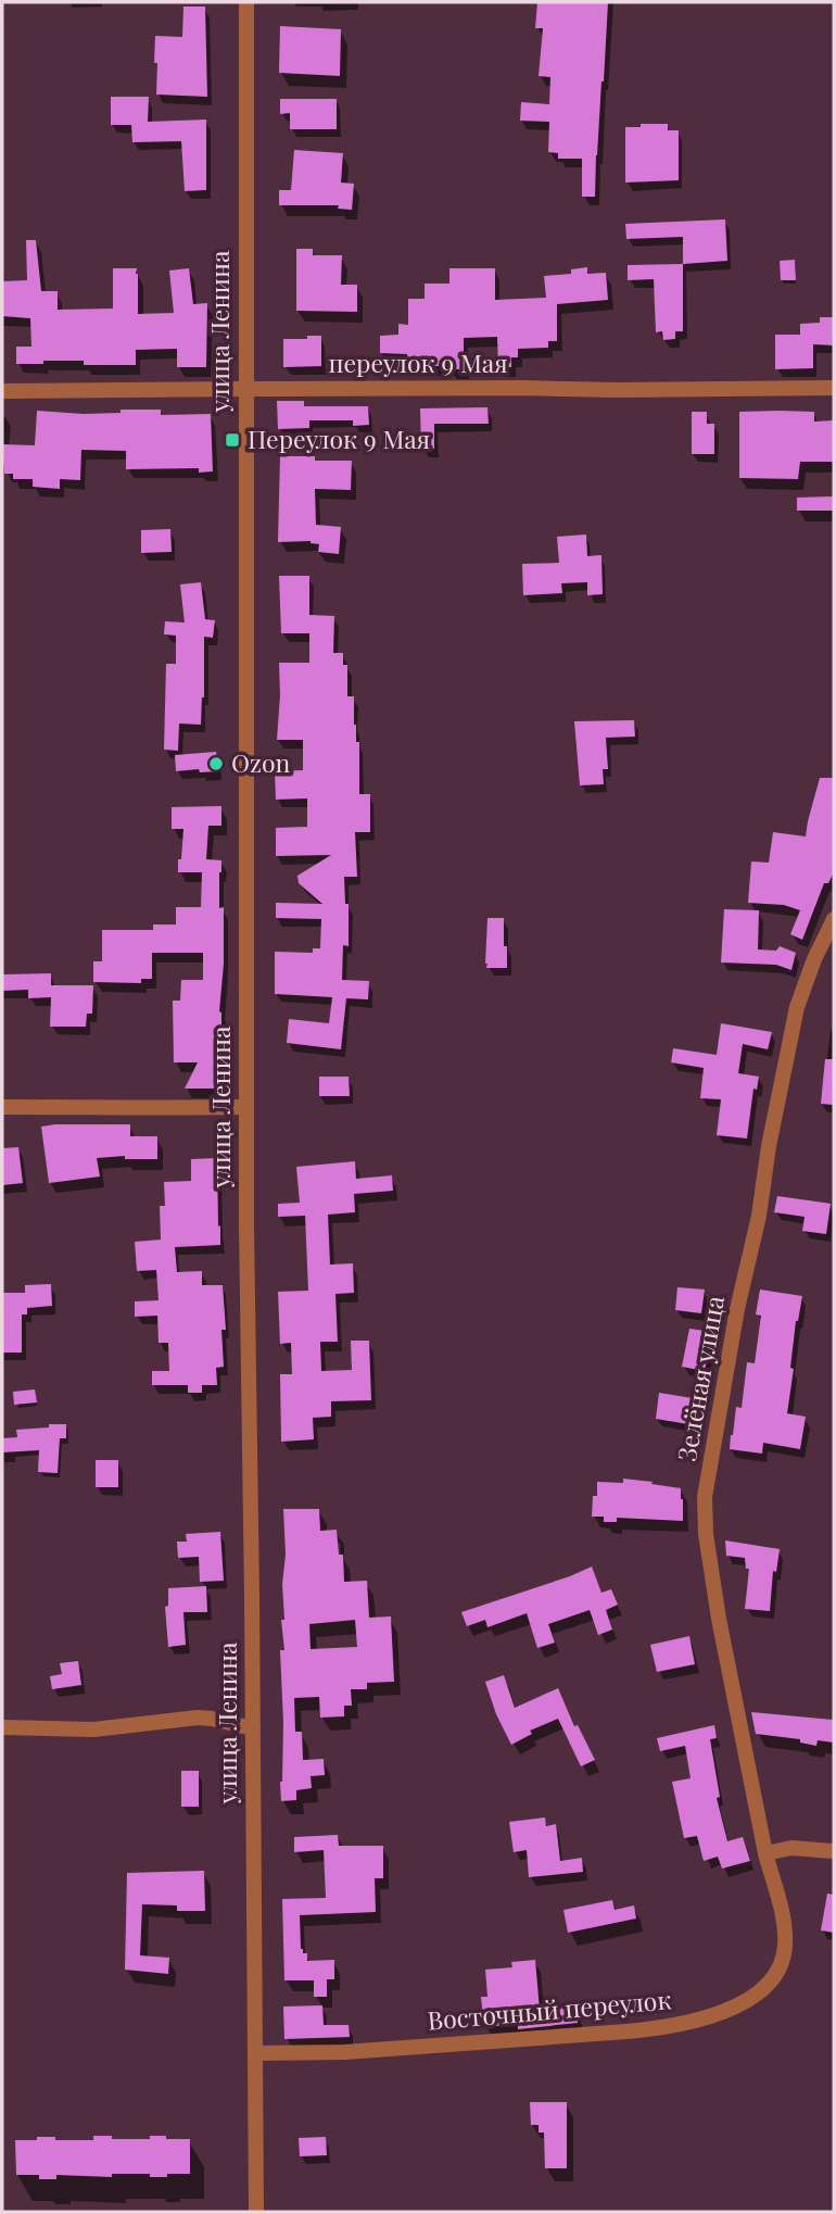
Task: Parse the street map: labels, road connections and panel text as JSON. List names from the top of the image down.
{
  "streets": {
    "street": [
      "улица Ленина",
      "переулок 9 Мая",
      "Зелёная улица",
      "Восточный переулок"
    ]
  },
  "crossings": [
    ["улица Ленина", "переулок 9 Мая"],
    ["улица Ленина", "Восточный переулок"],
    ["Зелёная улица", "Восточный переулок"]
  ],
  "places": {
    "transit": ["Переулок 9 Мая"],
    "other": ["Ozon"]
  }
}
